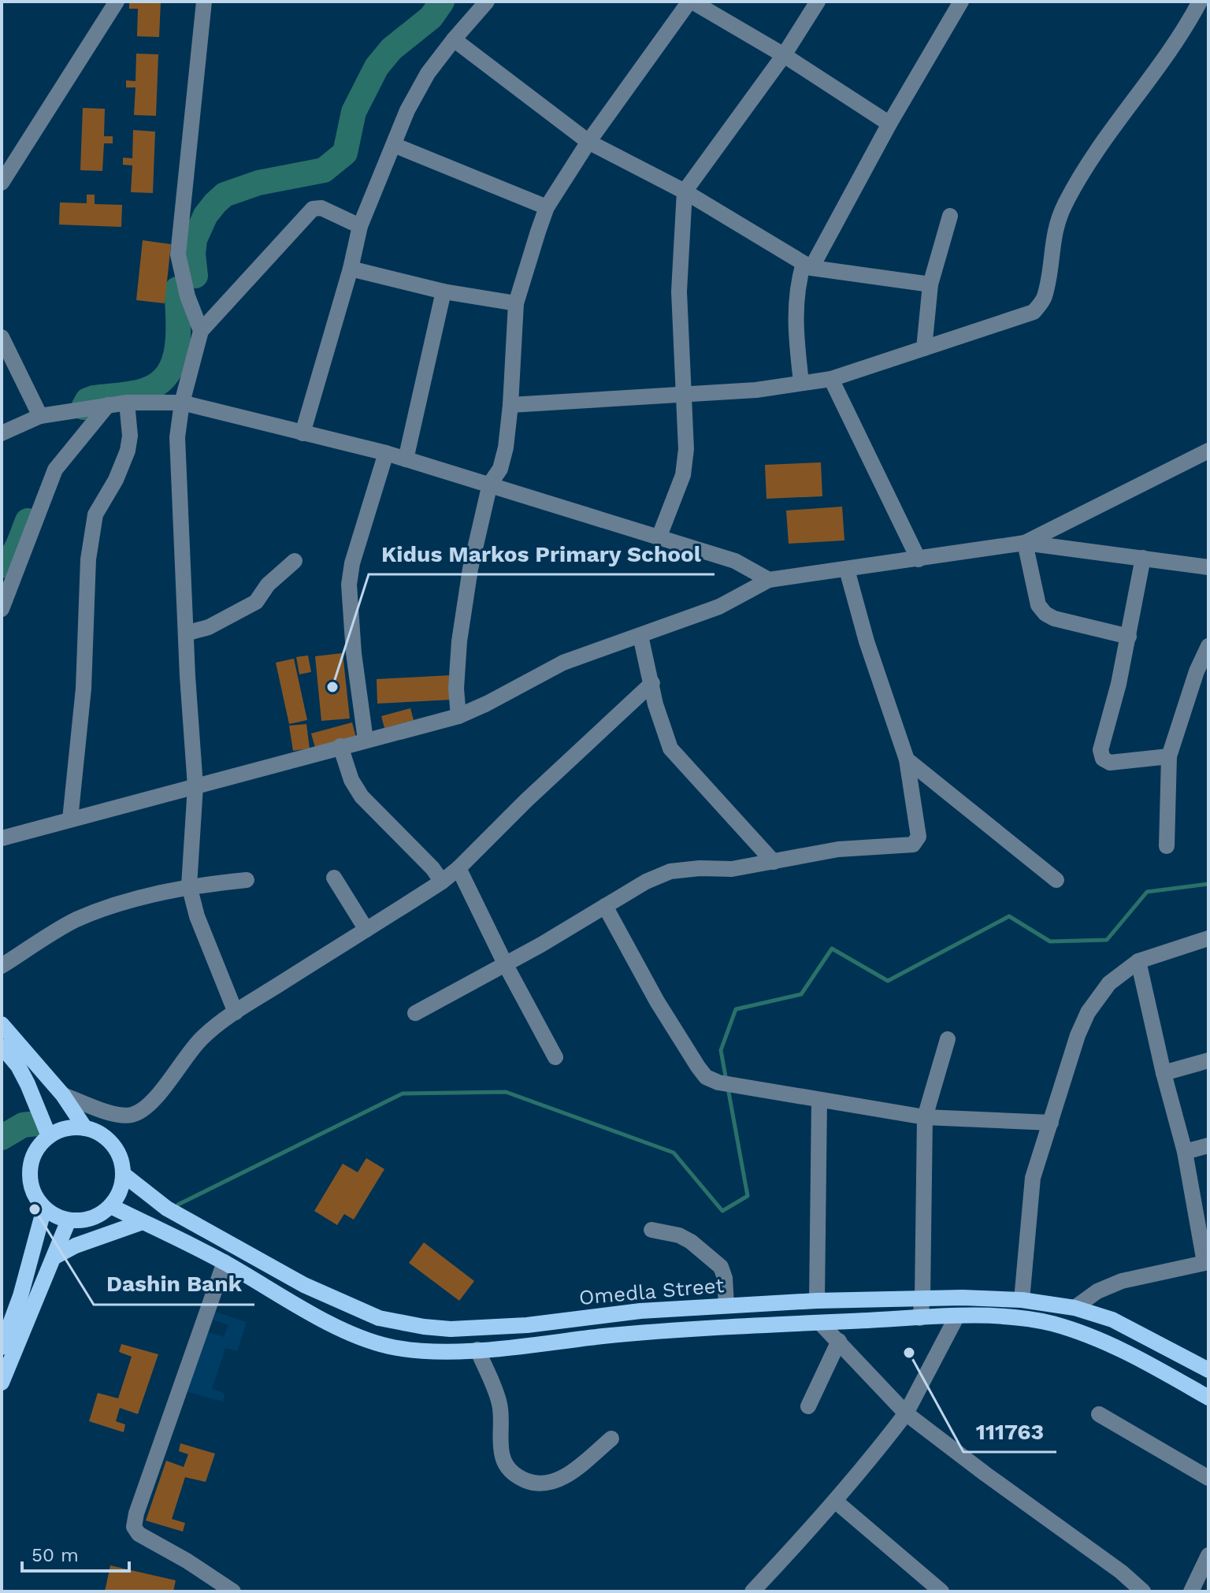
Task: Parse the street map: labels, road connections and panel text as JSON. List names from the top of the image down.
{
  "streets": {
    "main road": ["Omedla Street"]
  },
  "places": ["Kidus Markos Primary School", "Dashin Bank", "111763"],
  "scale_bar": "50 m"
}
